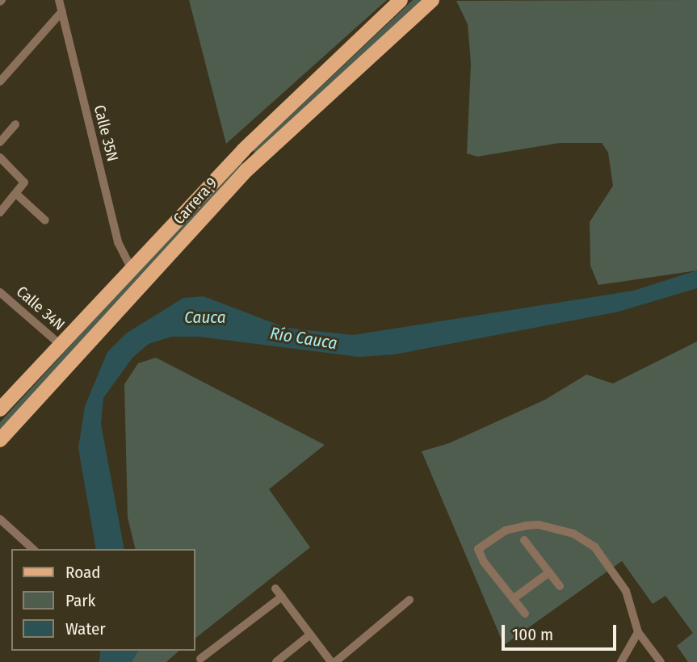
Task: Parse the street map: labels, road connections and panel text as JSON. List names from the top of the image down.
{
  "streets": {
    "main road": ["Carrera 9"],
    "street": ["Calle 35N", "Calle 34N"]
  },
  "crossings": [
    ["Calle 35N", "Carrera 9"],
    ["Carrera 9", "Calle 34N"]
  ],
  "water": ["Cauca", "Río Cauca"],
  "legend": ["Road", "Park", "Water"],
  "scale_bar": "100 m"
}
